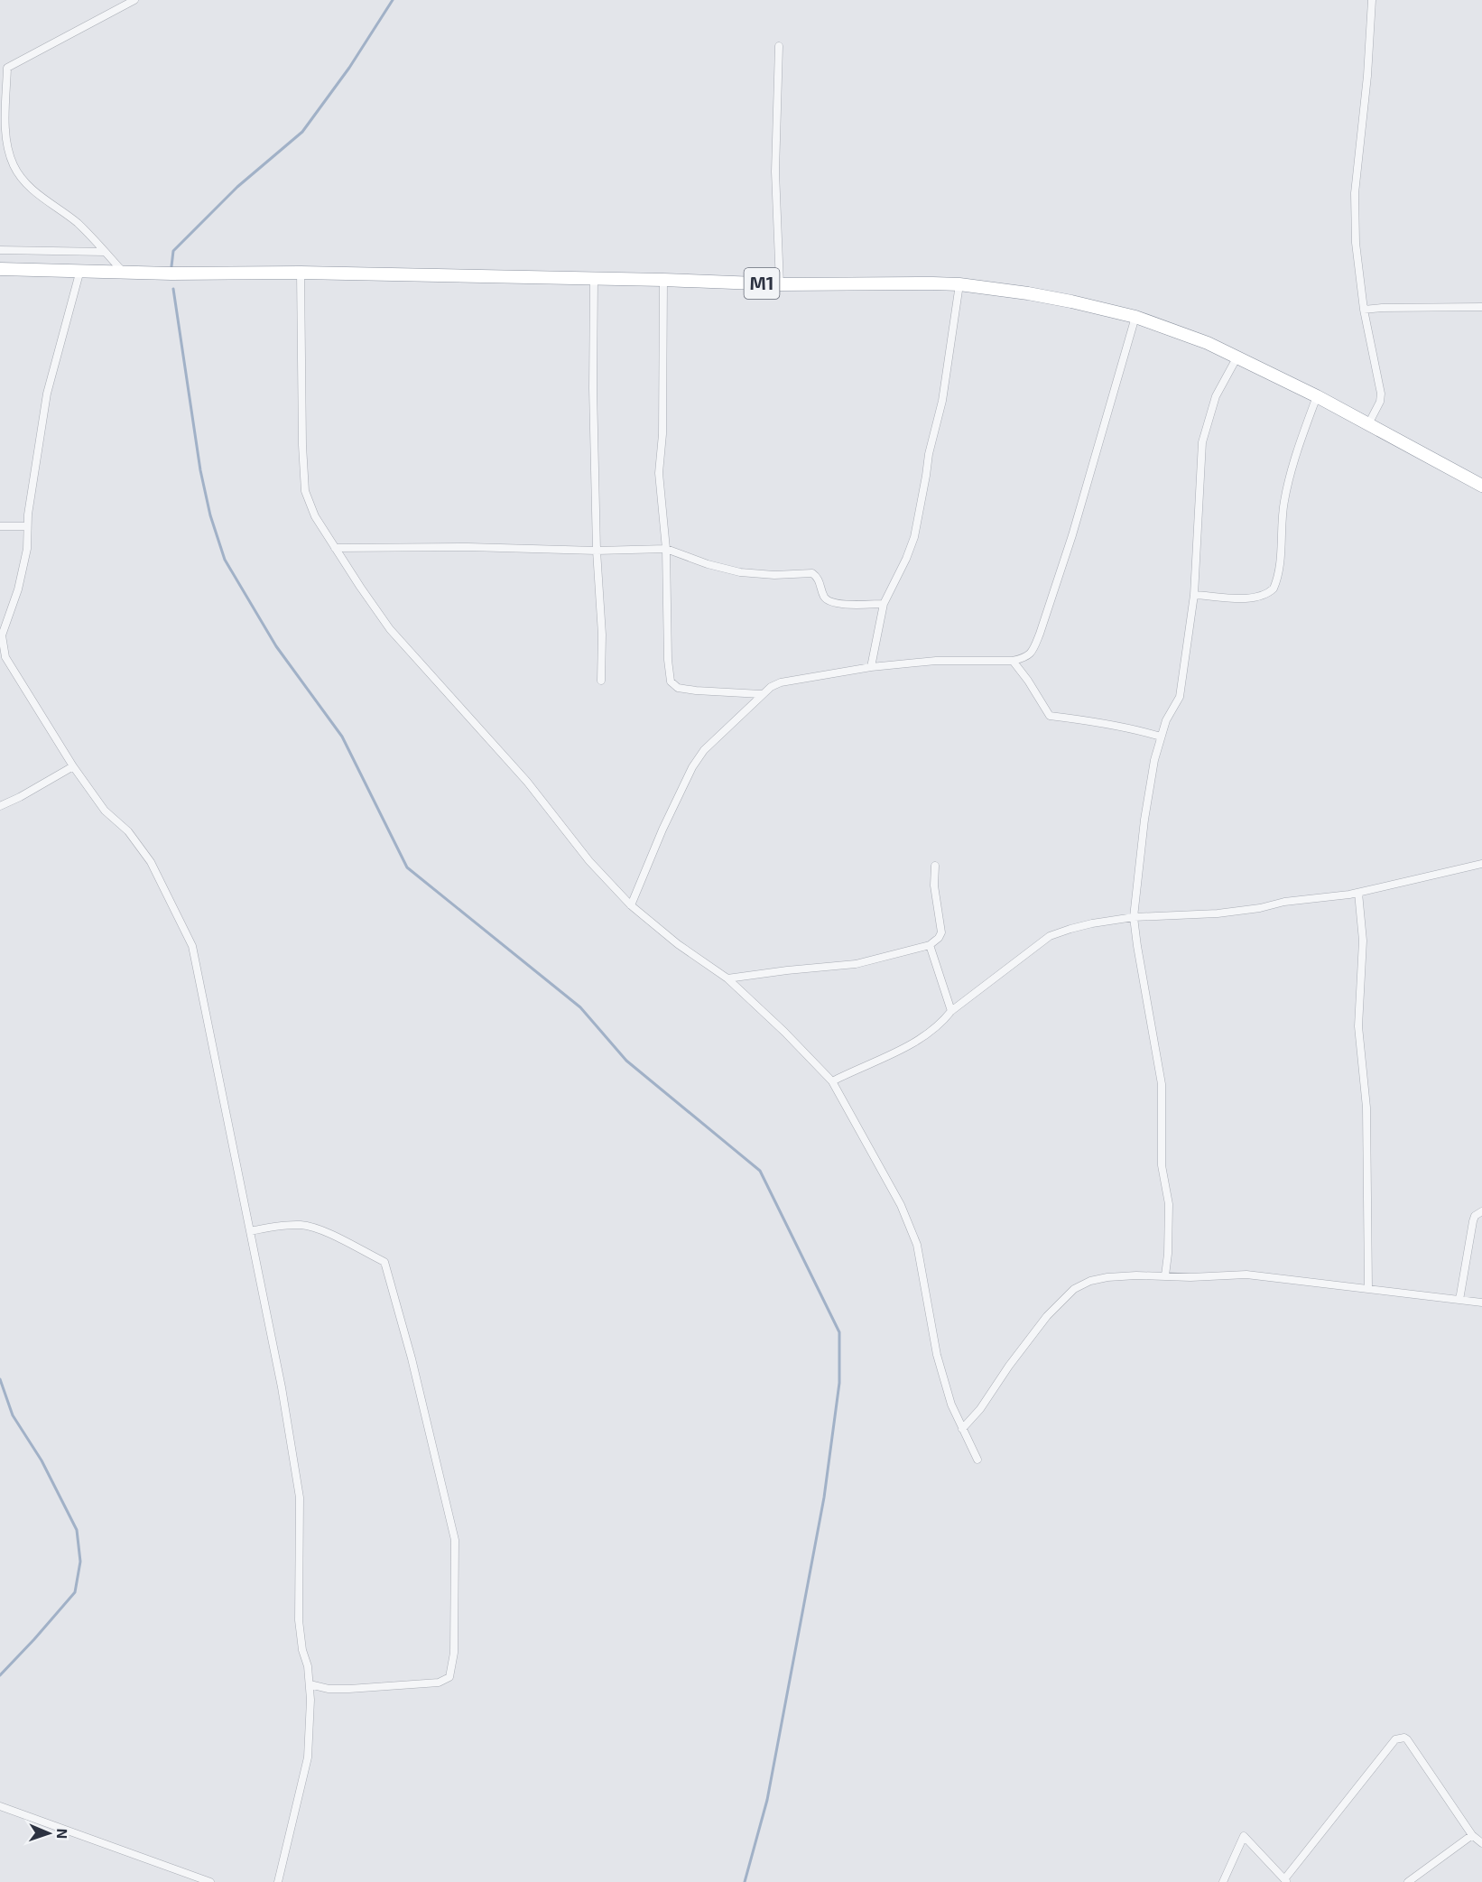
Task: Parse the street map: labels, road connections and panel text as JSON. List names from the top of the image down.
{
  "streets": {
    "highway": ["M1"]
  },
  "north": "right"
}
